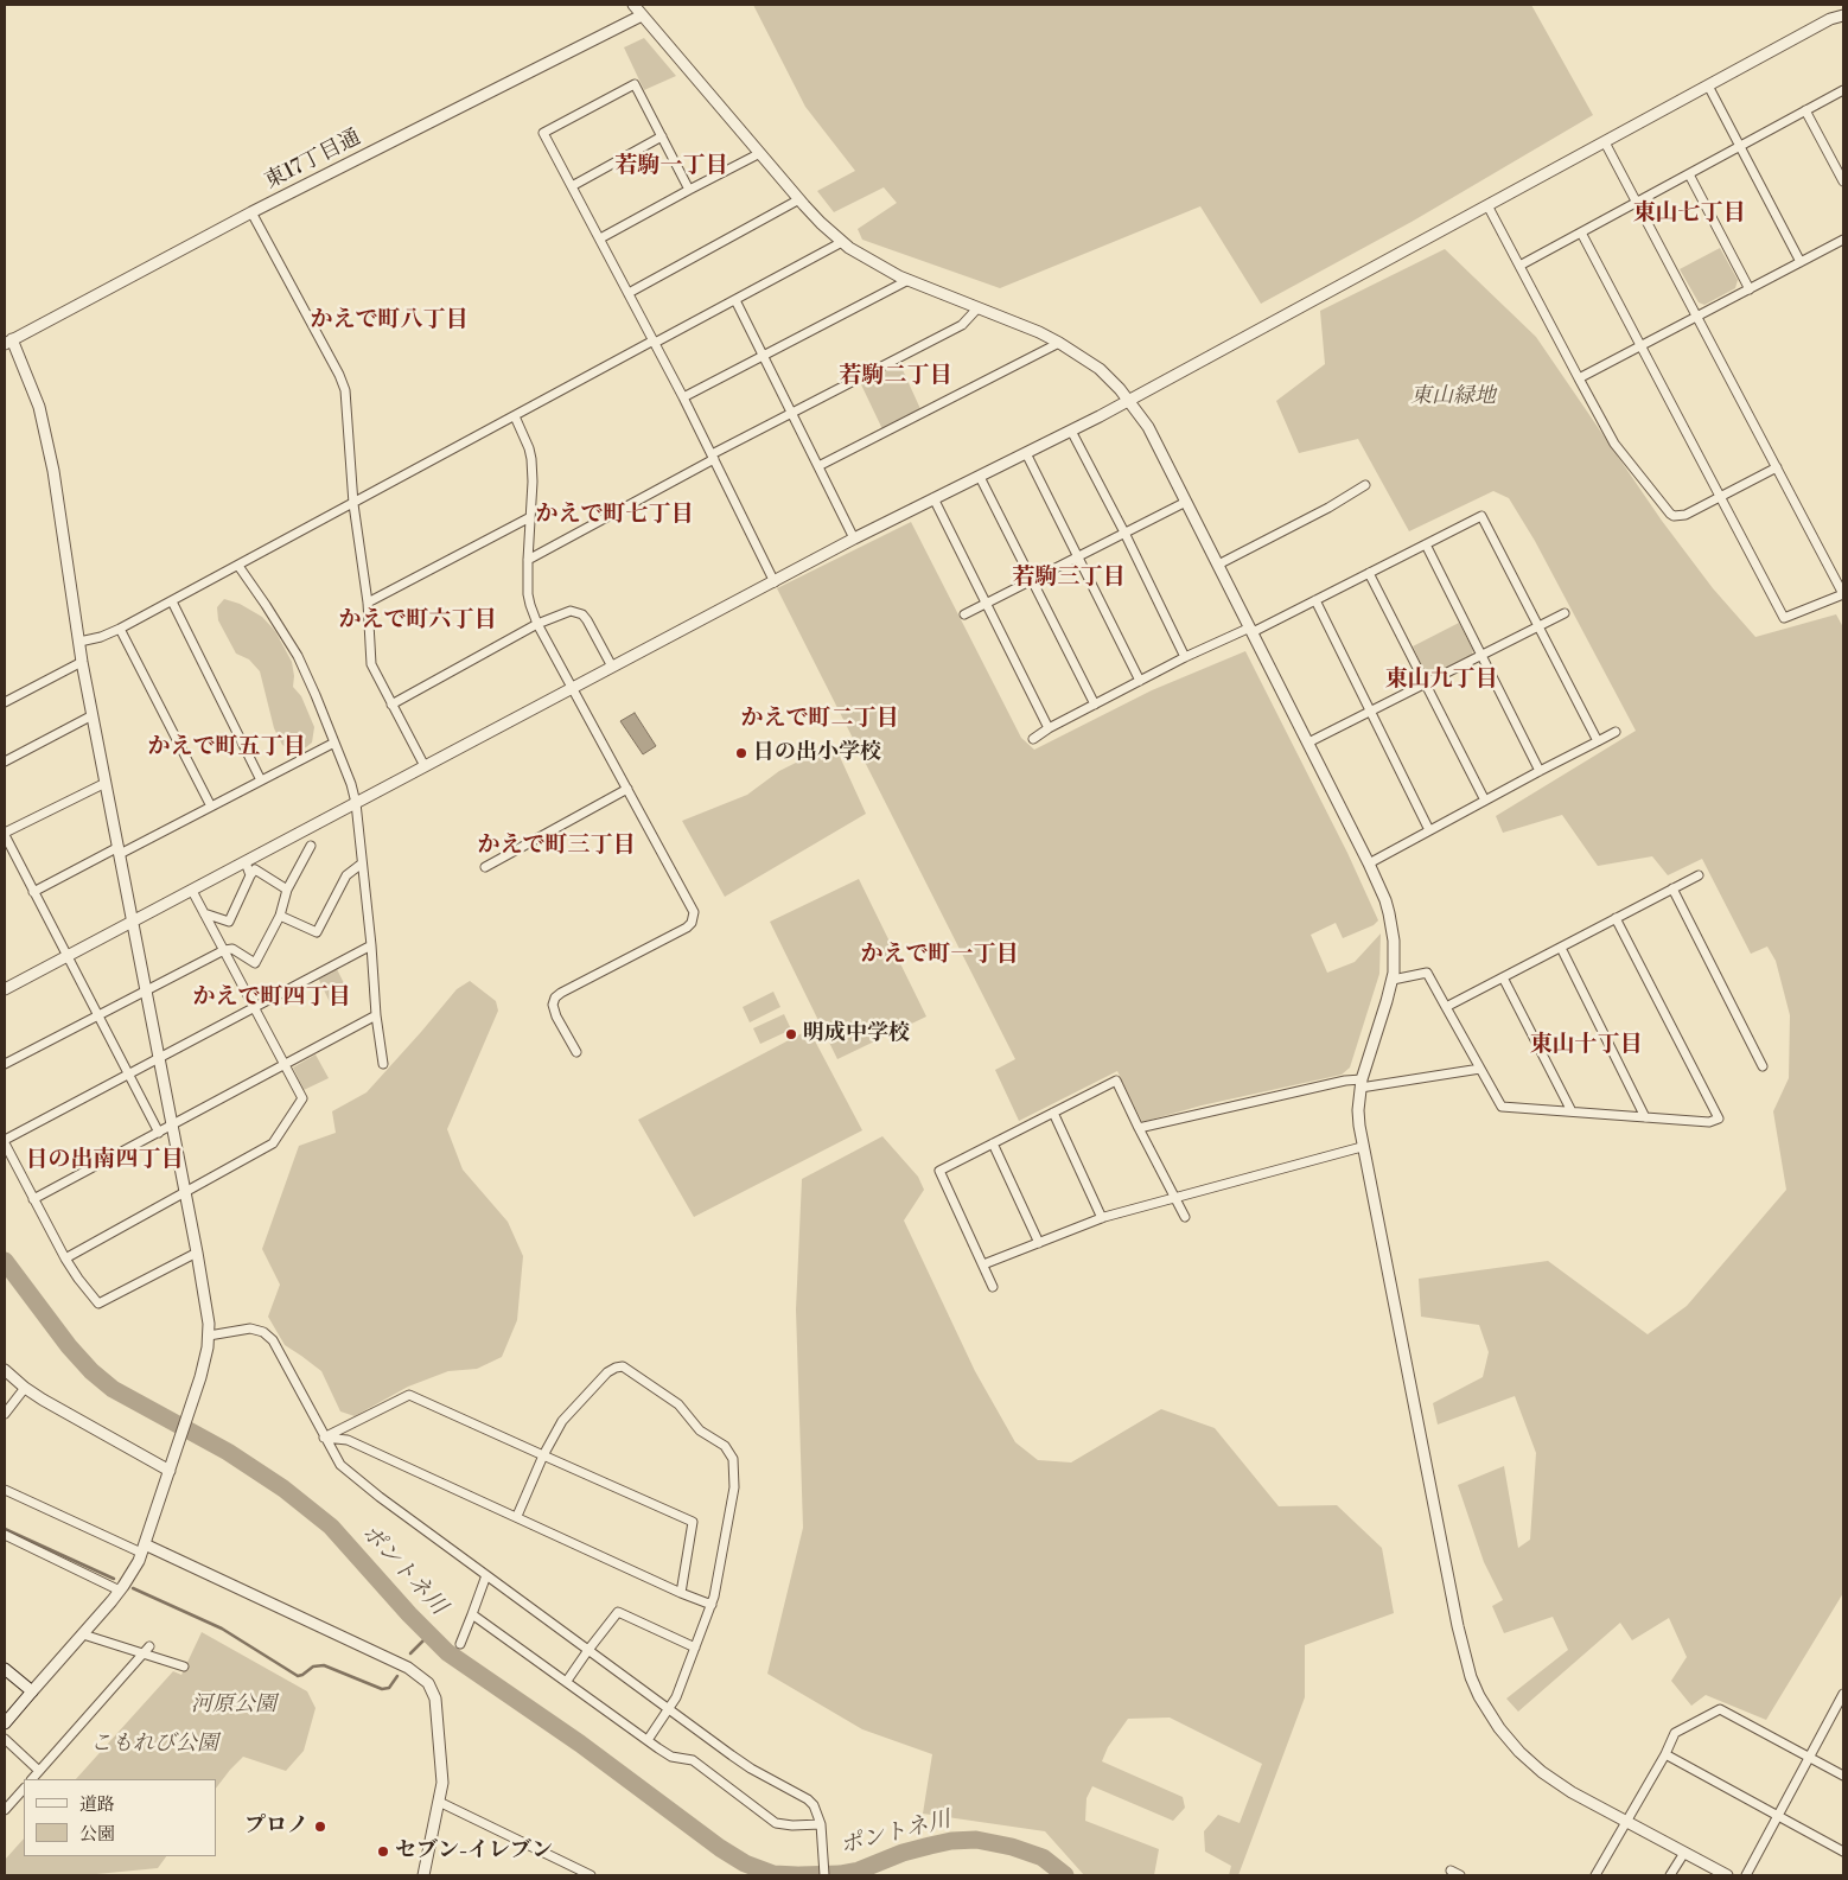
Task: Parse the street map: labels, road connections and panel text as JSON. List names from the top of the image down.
{
  "streets": {
    "street": ["東17丁目通"]
  },
  "districts": [
    "若駒一丁目",
    "東山七丁目",
    "かえで町八丁目",
    "若駒二丁目",
    "かえで町七丁目",
    "若駒三丁目",
    "かえで町六丁目",
    "東山九丁目",
    "かえで町二丁目",
    "かえで町五丁目",
    "かえで町三丁目",
    "かえで町一丁目",
    "かえで町四丁目",
    "東山十丁目",
    "日の出南四丁目"
  ],
  "water": ["ポントネ川"],
  "parks": ["東山緑地", "河原公園", "こもれび公園"],
  "places": [
    "日の出小学校",
    "明成中学校",
    "プロノ",
    "セブン-イレブン"
  ],
  "legend": ["道路", "公園"]
}
